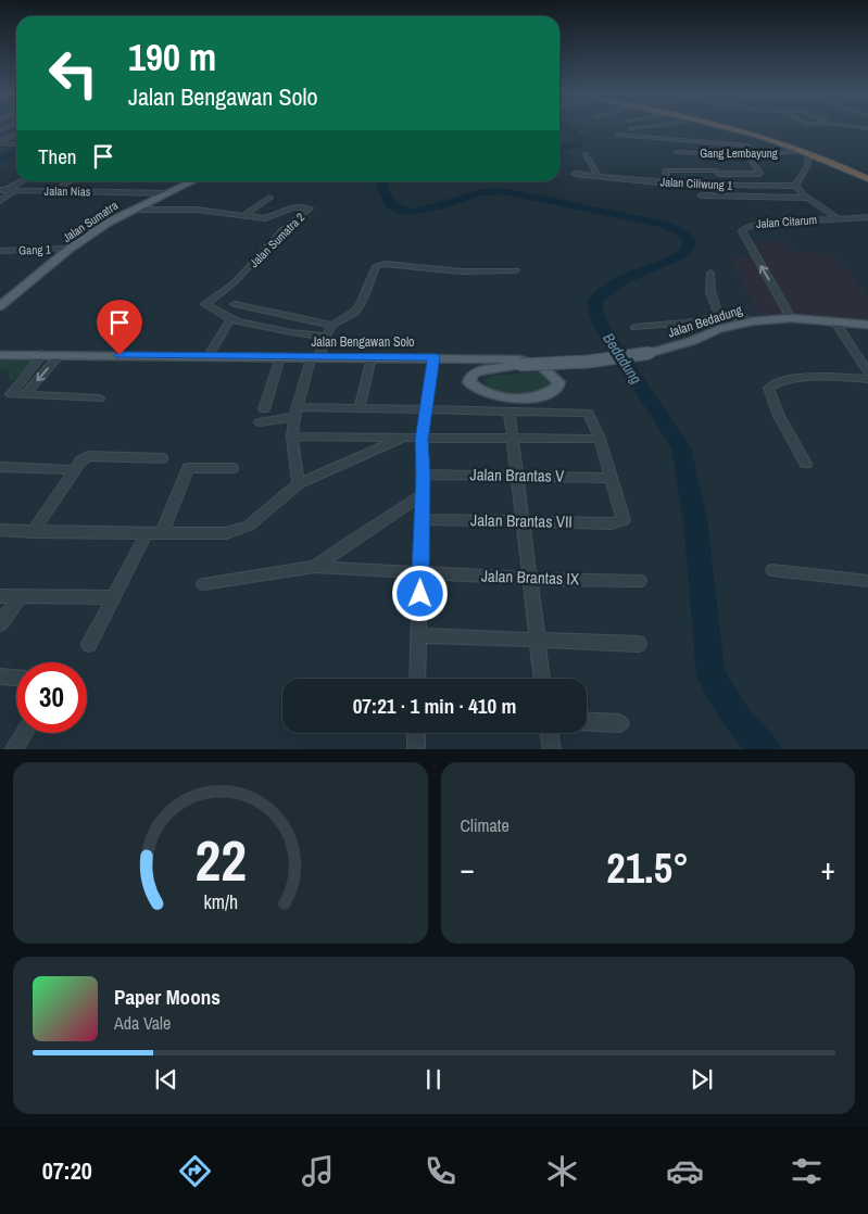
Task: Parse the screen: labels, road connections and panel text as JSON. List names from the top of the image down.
{
  "streets": {
    "main road": ["Jalan Sumatra", "Jalan Bedadung", "Jalan Bengawan Solo"],
    "street": [
      "Gang Lembayung",
      "Jalan Ciliwung 1",
      "Jalan Nias",
      "Jalan Citarum",
      "Jalan Sumatra 2",
      "Gang 1",
      "Jalan Brantas V",
      "Jalan Brantas VII",
      "Jalan Brantas IX"
    ]
  },
  "crossings": [
    ["Jalan Nias", "Jalan Sumatra"],
    ["Jalan Sumatra", "Jalan Sumatra 2"],
    ["Jalan Sumatra", "Gang 1"],
    ["Jalan Citarum", "Jalan Bedadung"],
    ["Jalan Bedadung", "Jalan Bengawan Solo"]
  ],
  "water": ["Bedadung"],
  "page": {
    "turn": ["190 m", "Jalan Bengawan Solo"],
    "then": "Then",
    "limit": "30",
    "trip": "07:21 · 1 min · 410 m",
    "tile": "Climate",
    "heat": ["−", "21.5°", "+"],
    "song": ["Paper Moons", "Ada Vale"],
    "tabs": "07:20",
    "gauge": ["22", "km/h"]
  }
}
